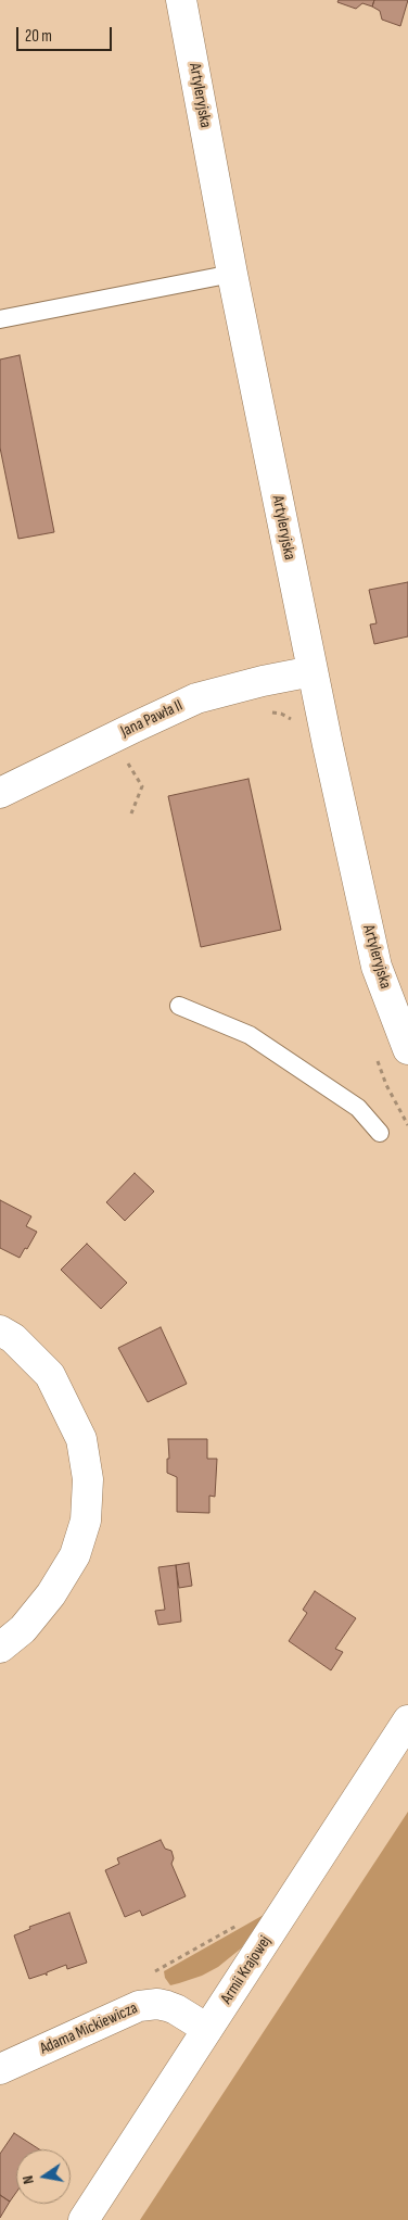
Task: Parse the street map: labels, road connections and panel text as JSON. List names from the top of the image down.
{
  "streets": {
    "street": [
      "Artyleryjska",
      "Jana Pawła II",
      "Armii Krajowej",
      "Adama Mickiewicza"
    ]
  },
  "crossings": [
    ["Artyleryjska", "Jana Pawła II"],
    ["Armii Krajowej", "Adama Mickiewicza"]
  ],
  "scale_bar": "20 m",
  "north": "left"
}
